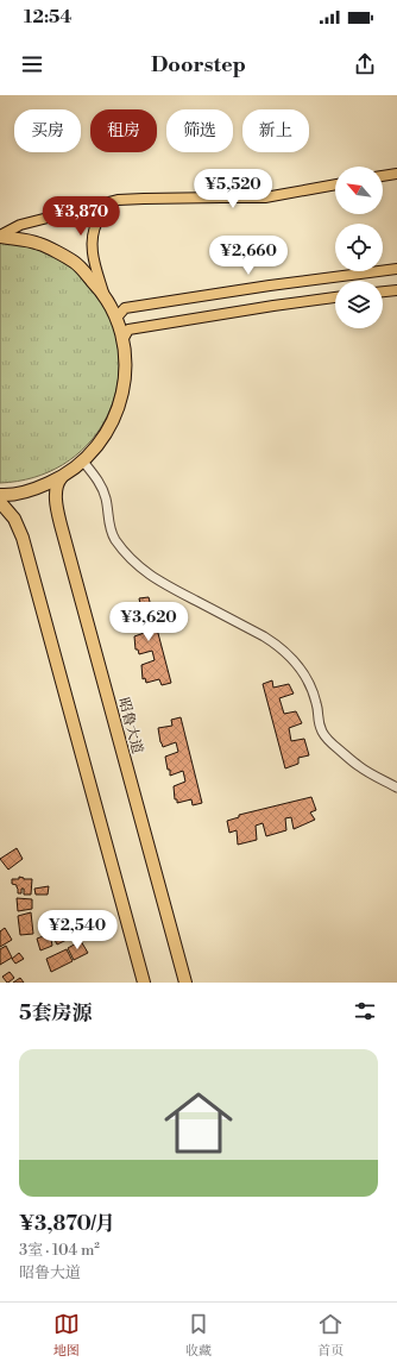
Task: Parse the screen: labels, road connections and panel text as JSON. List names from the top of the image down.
{
  "streets": {
    "highway": ["昭鲁大道"]
  },
  "north": "top left",
  "page": {
    "status": "12:54",
    "header": "Doorstep",
    "chip": [
      "买房",
      "租房",
      "筛选",
      "新上"
    ],
    "price": [
      "¥5,520",
      "¥3,870",
      "¥2,660",
      "¥3,620",
      "¥2,540"
    ],
    "heading": "5套房源",
    "list": [
      {
        "name": "¥3,870/月",
        "note": "3室 · 104 m² · 昭鲁大道"
      }
    ],
    "tabs": ["地图", "收藏", "首页"]
  }
}
